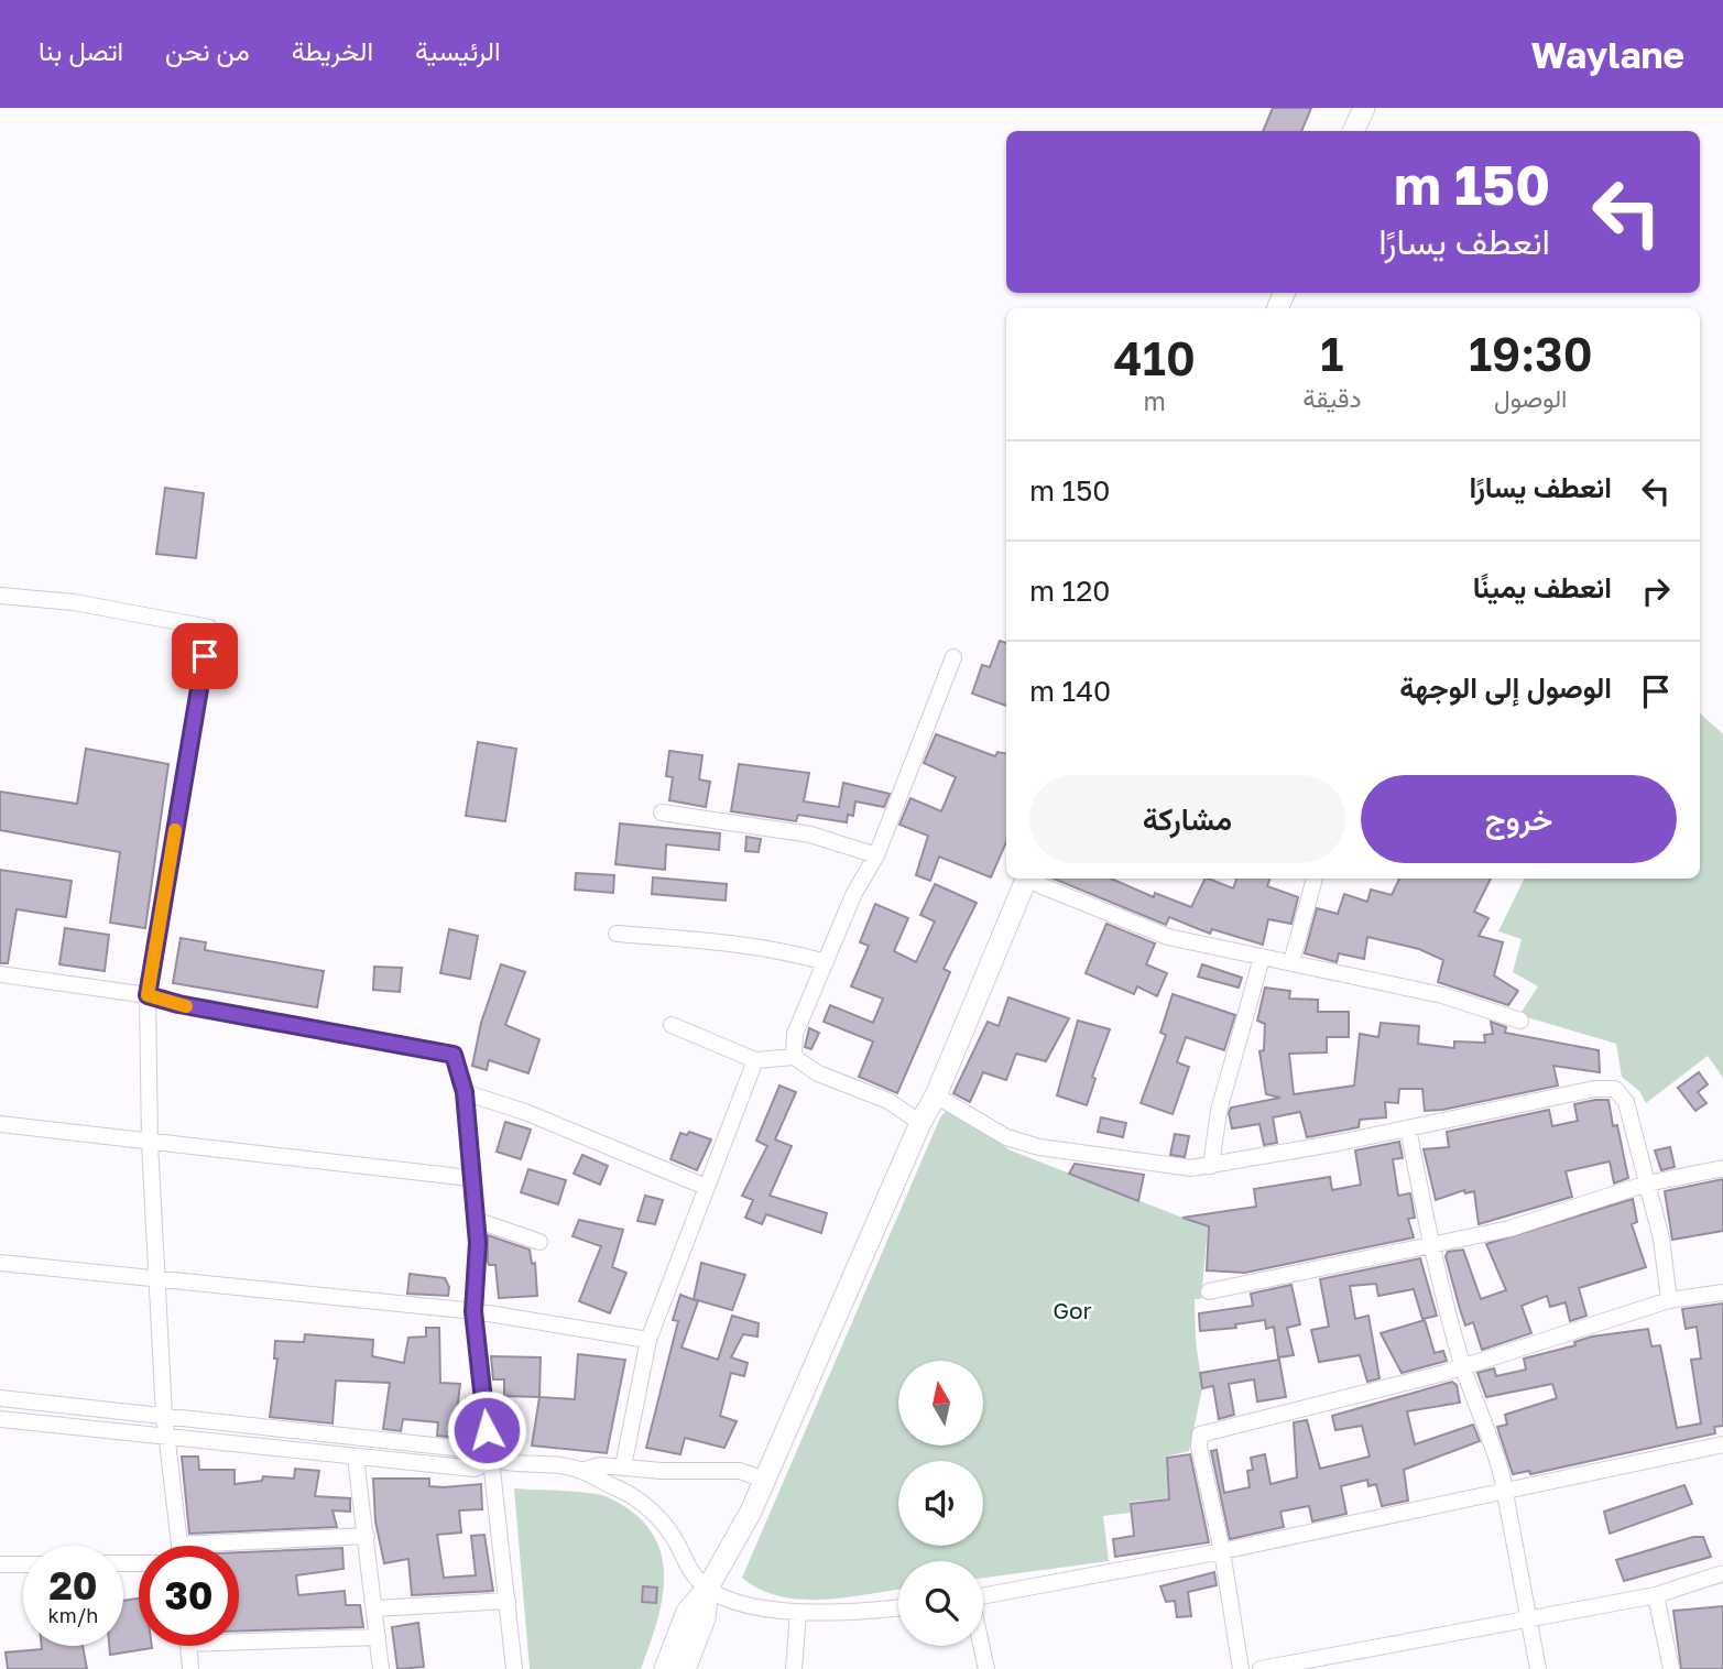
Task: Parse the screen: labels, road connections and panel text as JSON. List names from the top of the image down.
{
  "parks": ["Gor"],
  "north": "top",
  "page": {
    "header": "Waylane",
    "nav": [
      "الرئيسية",
      "الخريطة",
      "من نحن",
      "اتصل بنا"
    ],
    "turn": ["150 m", "انعطف يسارًا"],
    "eta": [
      "19:30",
      "الوصول",
      "1",
      "دقيقة",
      "410",
      "m"
    ],
    "list": [
      {
        "name": "انعطف يسارًا",
        "value": "150 m"
      },
      {
        "name": "انعطف يمينًا",
        "value": "120 m"
      },
      {
        "name": "الوصول إلى الوجهة",
        "value": "140 m"
      }
    ],
    "buttons": ["خروج", "مشاركة"],
    "speed": "20 km/h",
    "limit": "30"
  }
}
